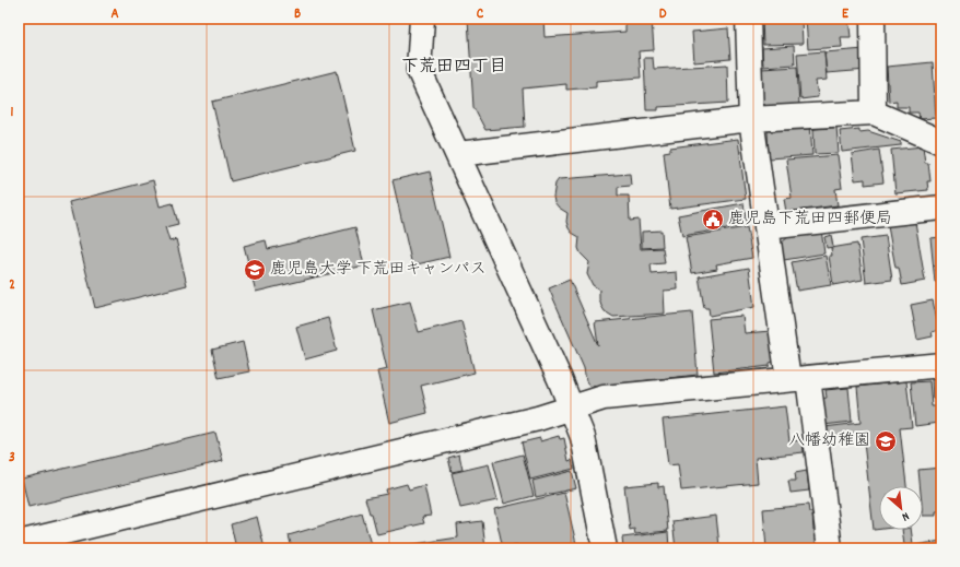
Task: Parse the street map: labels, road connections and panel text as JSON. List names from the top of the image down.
{
  "districts": ["下荒田四丁目"],
  "places": {
    "public building": ["鹿児島下荒田四郵便局"],
    "school or university": ["鹿児島大学 下荒田キャンパス", "八幡幼稚園"]
  },
  "north": "bottom right",
  "grid": {
    "columns": [
      "A",
      "B",
      "C",
      "D",
      "E"
    ],
    "rows": ["1", "2", "3"]
  }
}
